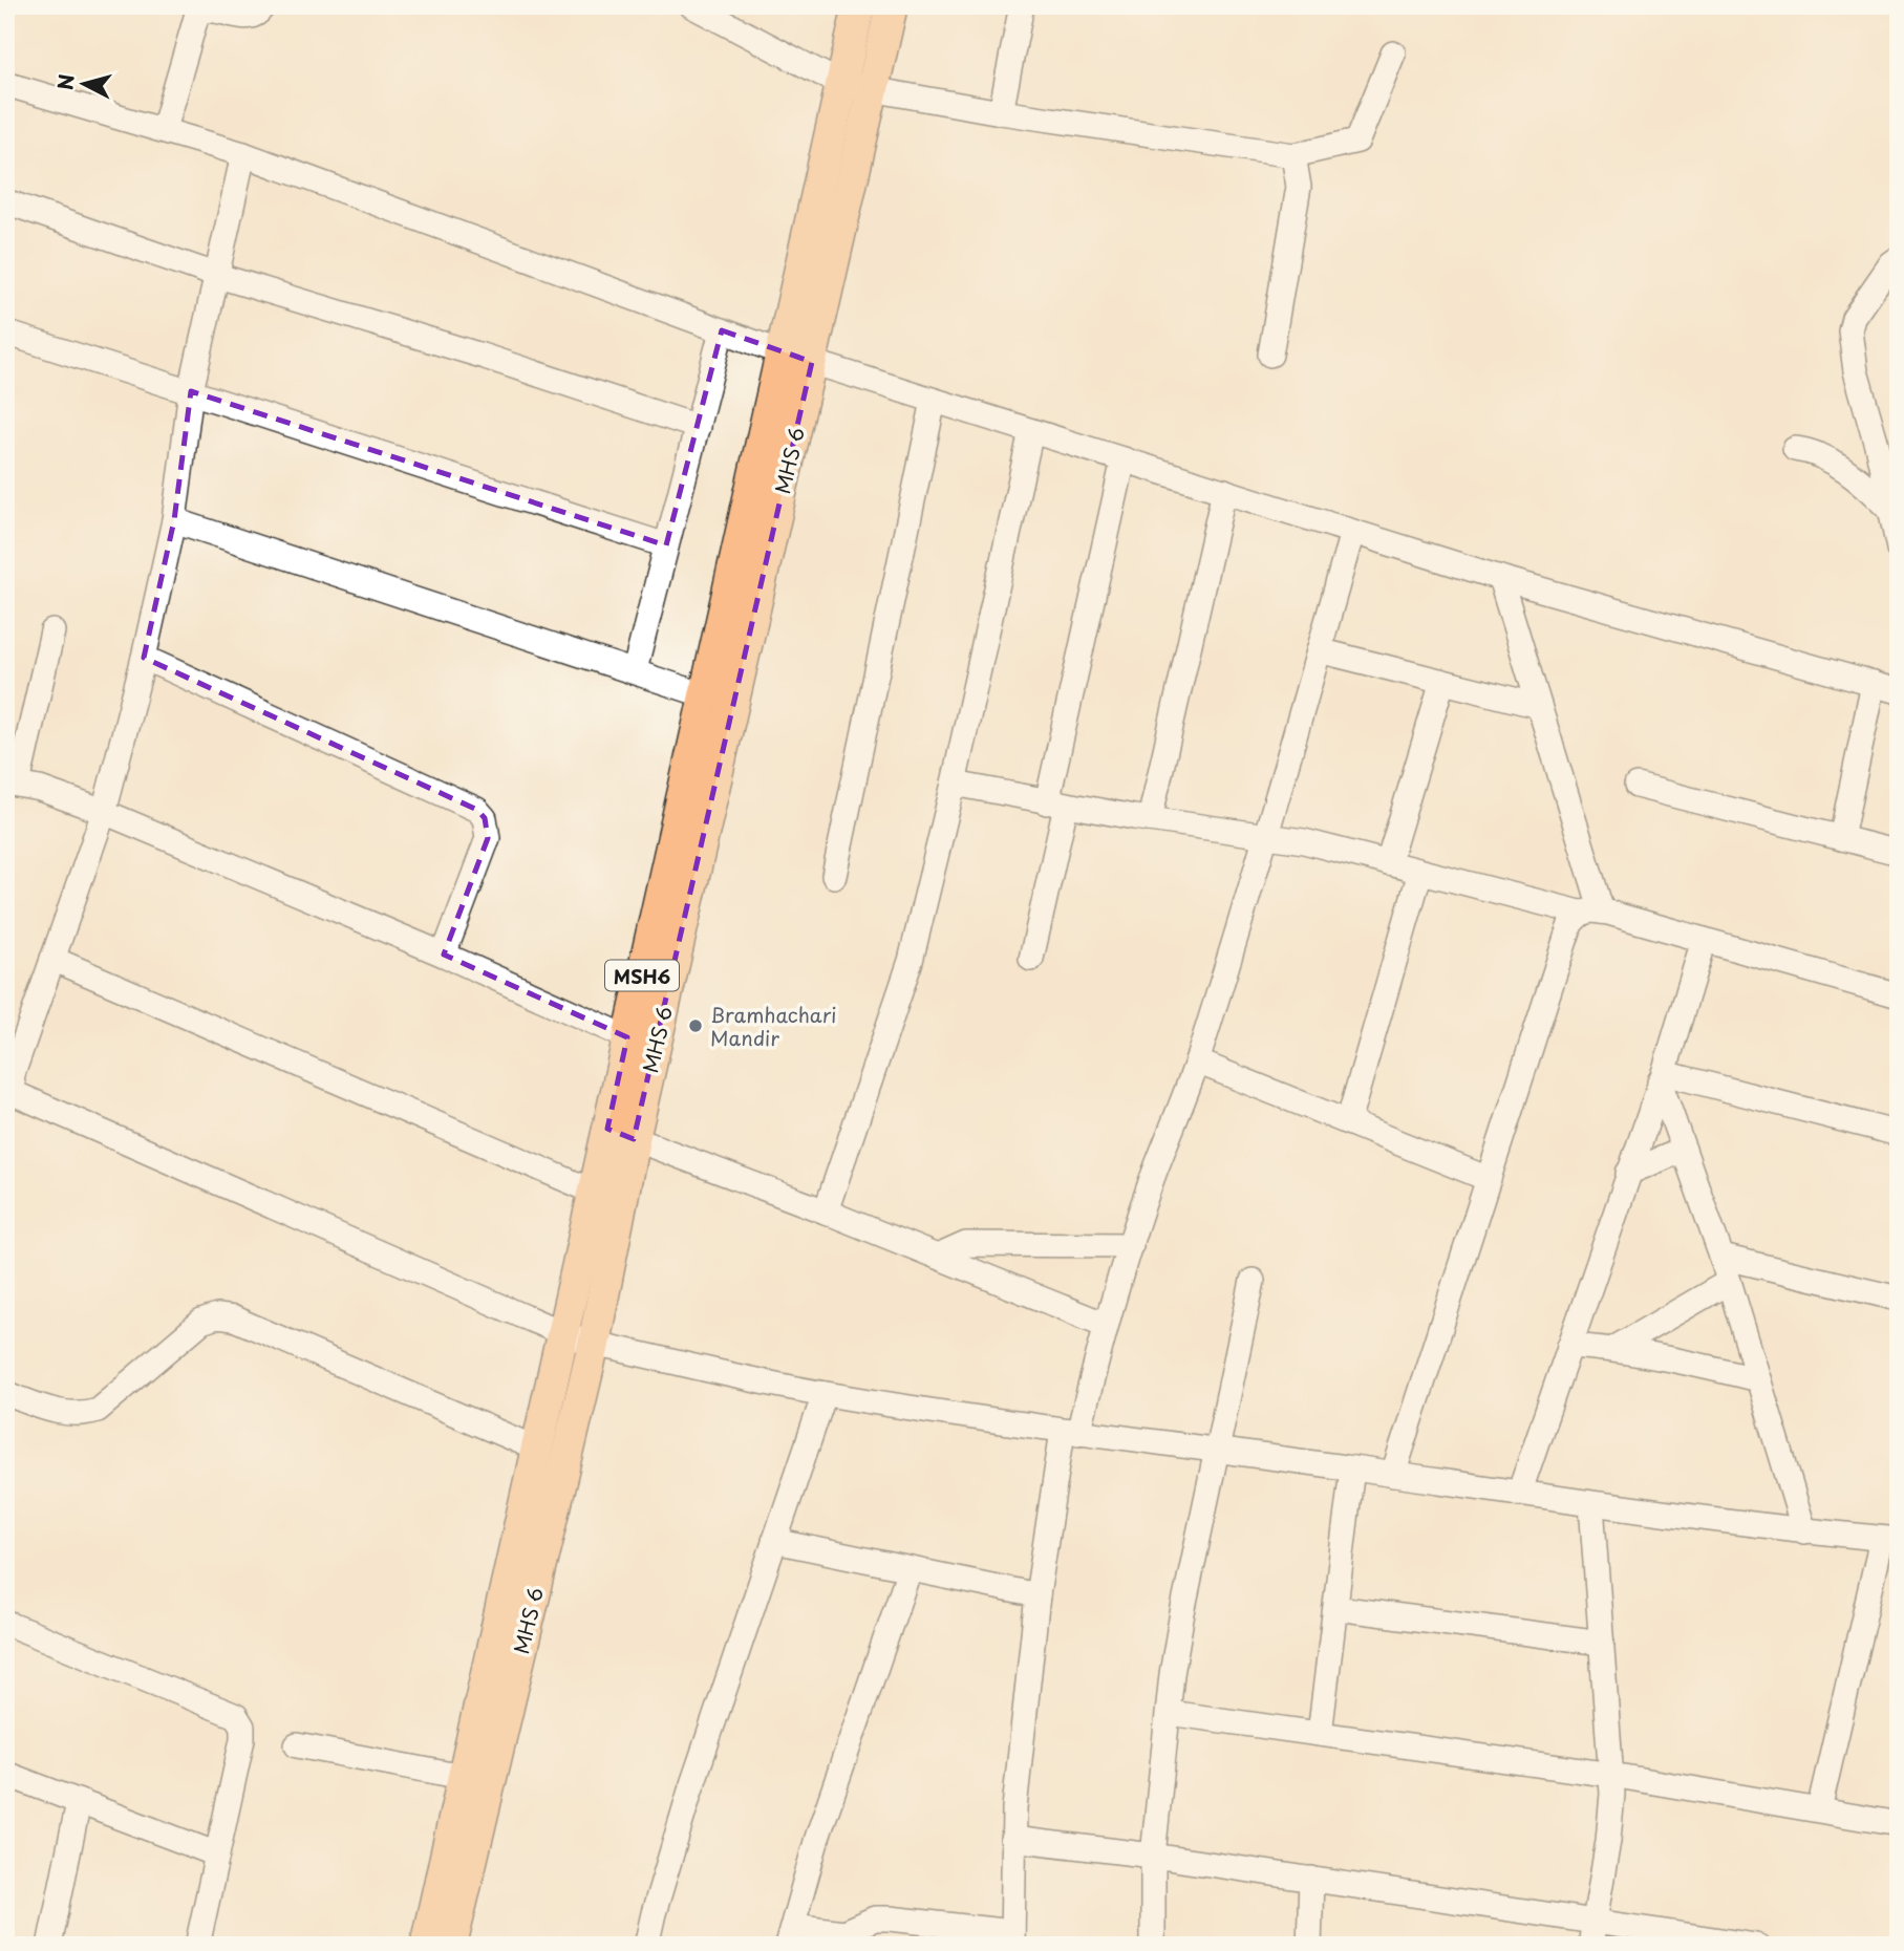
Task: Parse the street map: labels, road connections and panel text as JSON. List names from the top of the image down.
{
  "streets": {
    "main road": ["MHS 6", "MSH6"]
  },
  "crossings": [
    ["MHS 6", "MSH6"]
  ],
  "places": ["Bramhachari Mandir"],
  "north": "left"
}
